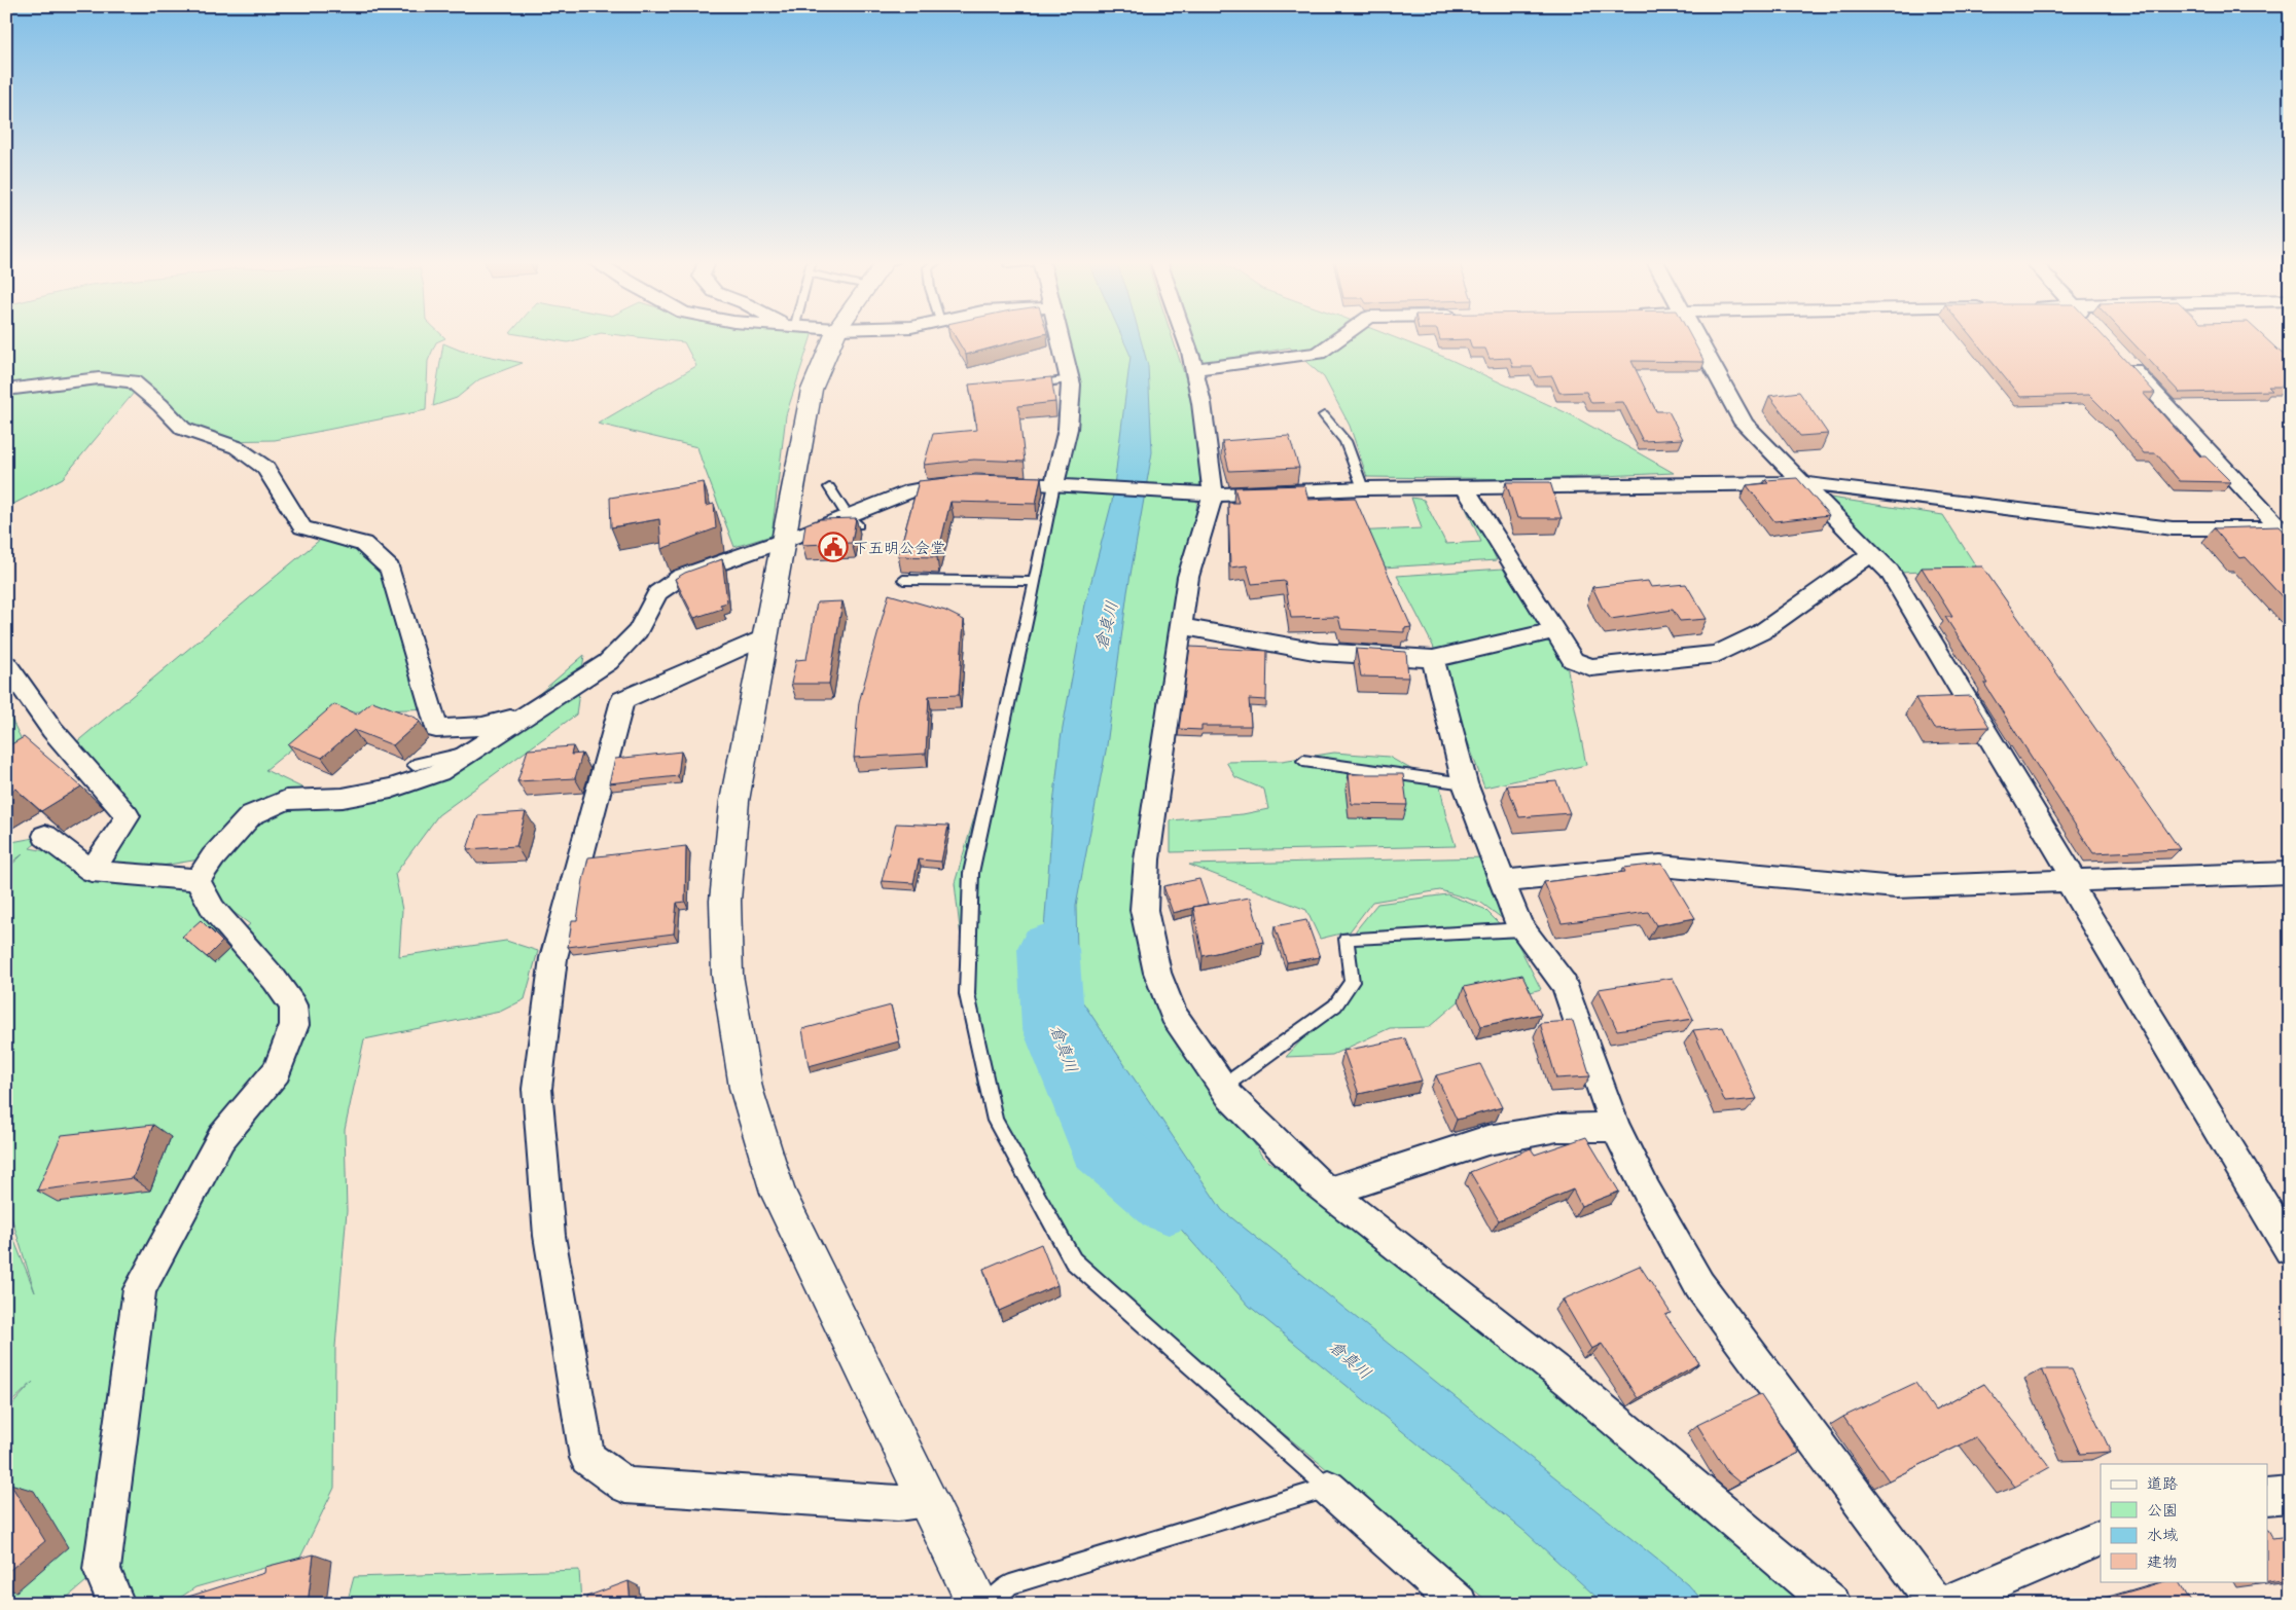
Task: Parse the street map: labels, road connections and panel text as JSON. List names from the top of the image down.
{
  "water": ["倉真川"],
  "places": {
    "public building": ["下五明公会堂"]
  },
  "legend": [
    "道路",
    "公園",
    "水域",
    "建物"
  ]
}
